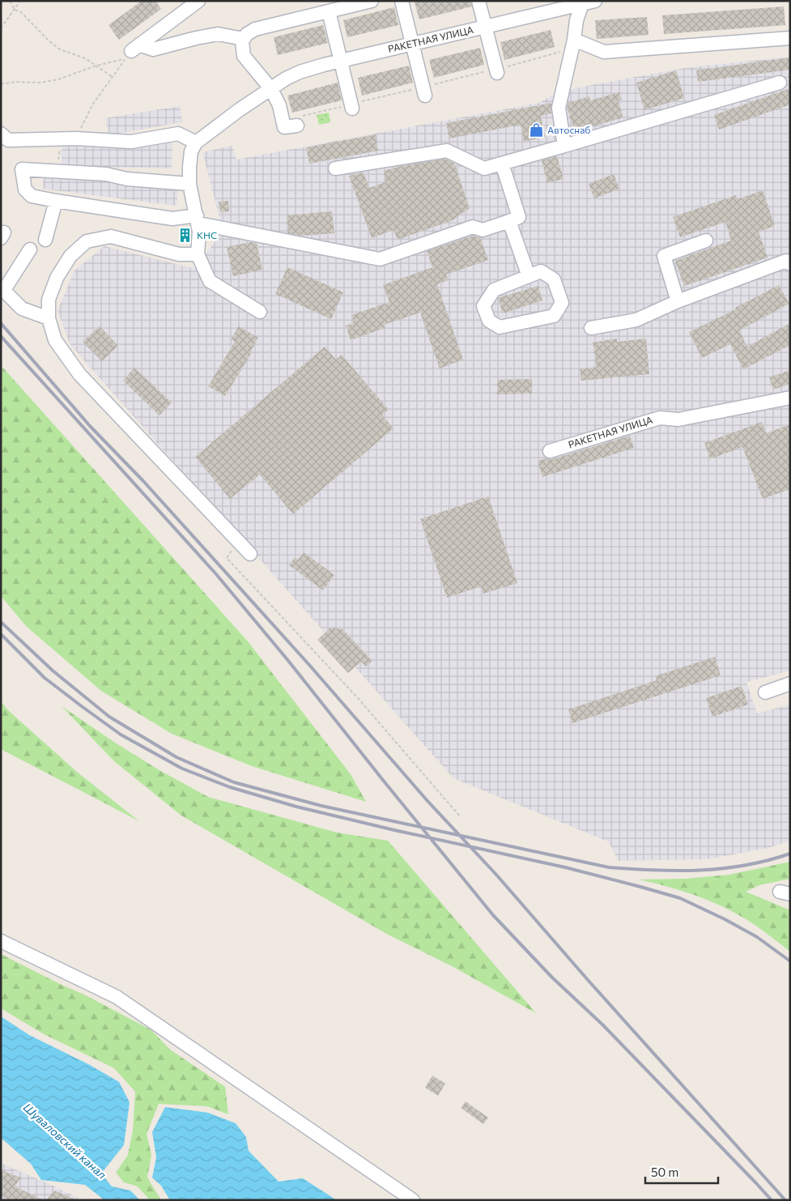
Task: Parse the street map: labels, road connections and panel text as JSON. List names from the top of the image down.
{
  "streets": {
    "street": ["РАКЕТНАЯ УЛИЦА"]
  },
  "water": ["Шуваловский канал"],
  "places": {
    "shop": ["Автоснаб"],
    "building": ["КНС"]
  },
  "scale_bar": "50 m"
}
